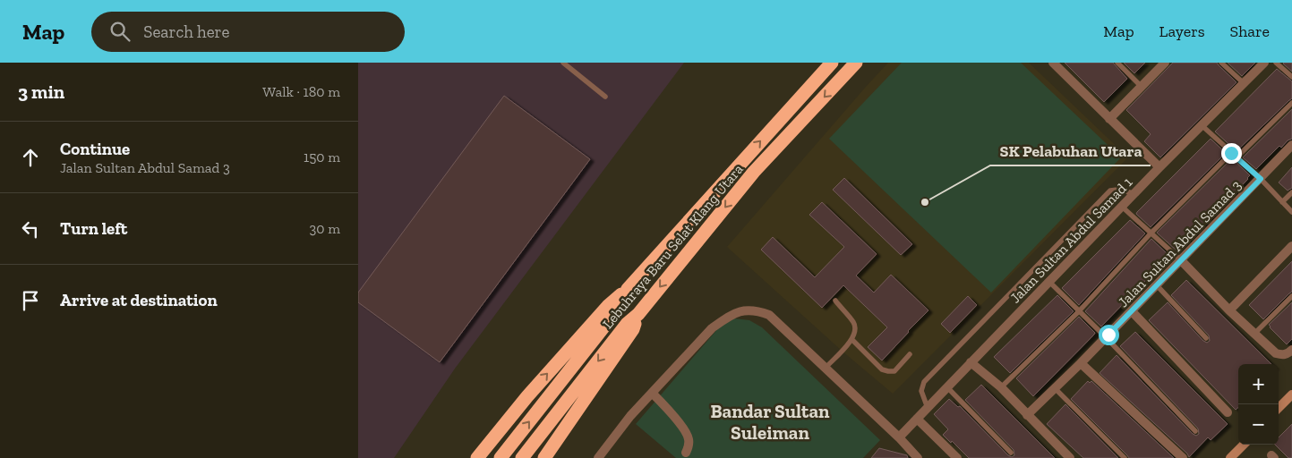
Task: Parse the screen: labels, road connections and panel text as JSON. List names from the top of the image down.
{
  "streets": {
    "highway": ["Lebuhraya Baru Selat Klang Utara"],
    "street": ["Jalan Sultan Abdul Samad 1", "Jalan Sultan Abdul Samad 3"]
  },
  "districts": ["Bandar Sultan Suleiman"],
  "places": ["SK Pelabuhan Utara"],
  "page": {
    "header": "Map",
    "search": "Search here",
    "nav": ["Map", "Layers", "Share"],
    "heading": ["3 min", "Walk · 180 m"],
    "list": [
      ["Continue", "Jalan Sultan Abdul Samad 3", "150 m"],
      ["Turn left", "30 m"],
      "Arrive at destination"
    ],
    "map_buttons": ["+", "−"]
  }
}
